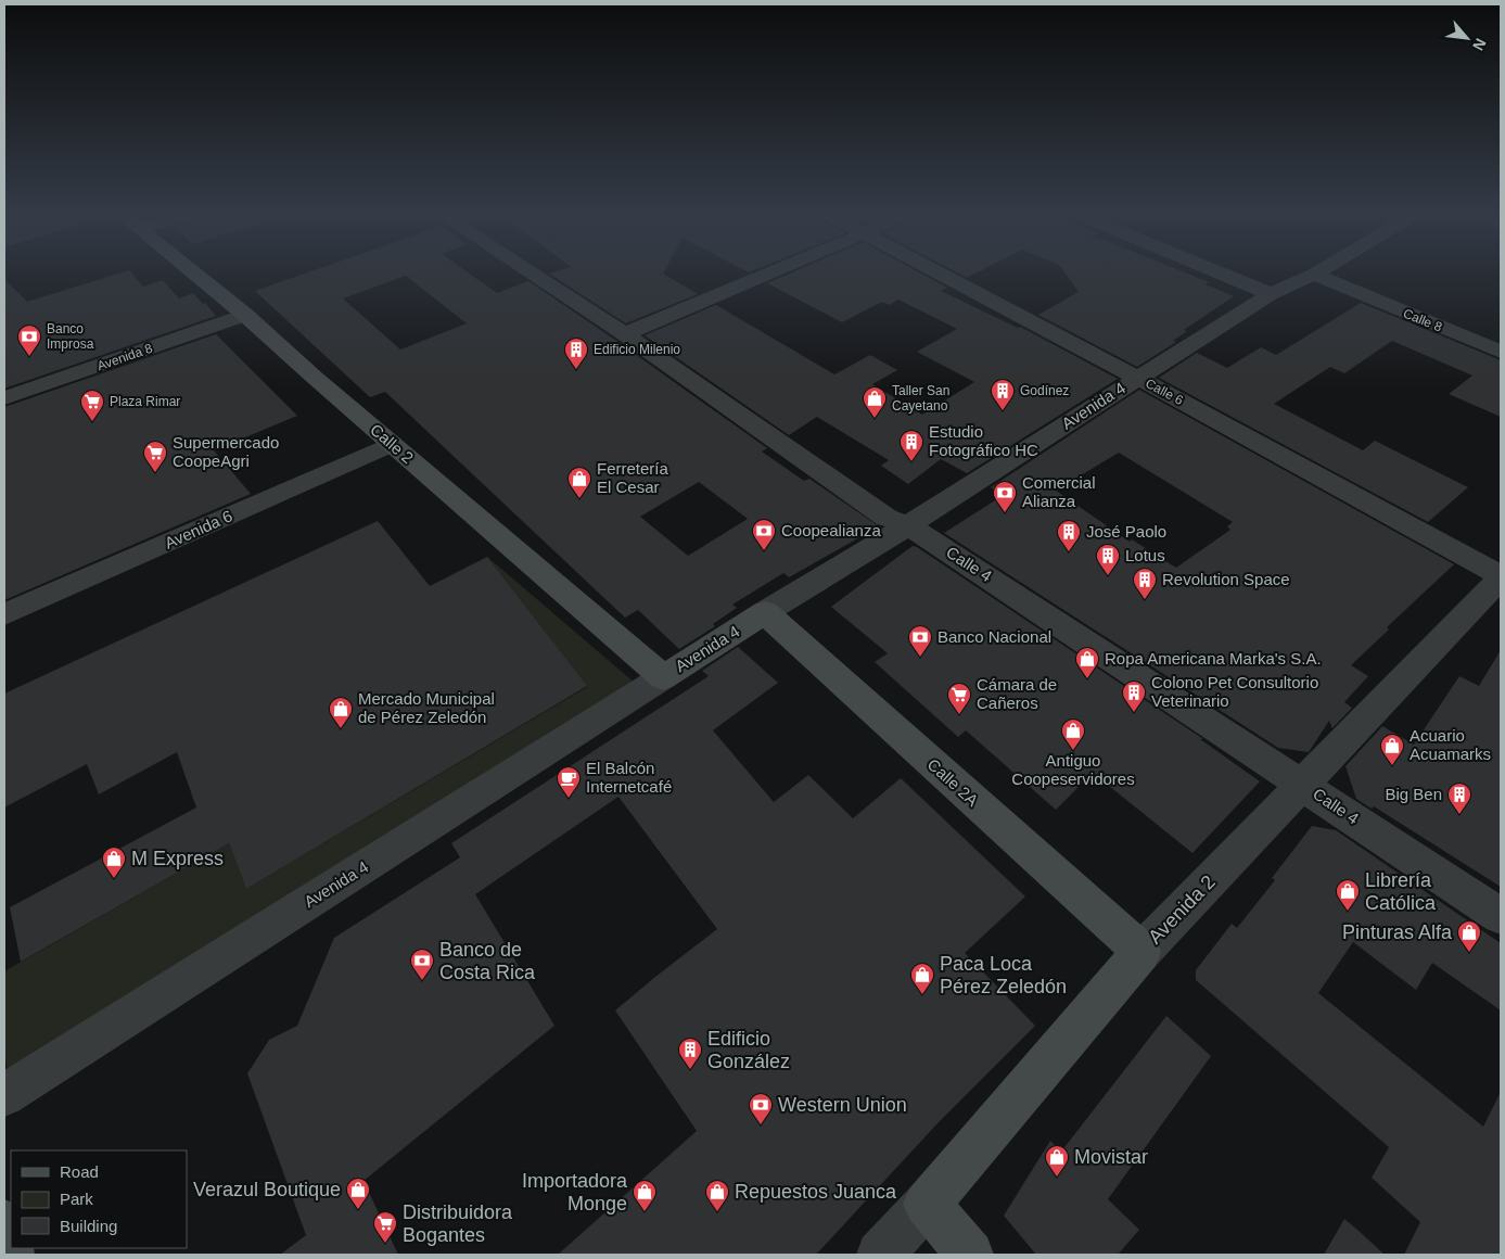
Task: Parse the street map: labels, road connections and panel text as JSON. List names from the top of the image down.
{
  "streets": {
    "main road": [
      "Avenida 4",
      "Calle 2",
      "Calle 2A",
      "Avenida 2"
    ],
    "street": [
      "Calle 8",
      "Avenida 8",
      "Calle 6",
      "Avenida 6",
      "Calle 4"
    ]
  },
  "crossings": [
    ["Calle 8", "Avenida 4"],
    ["Avenida 8", "Calle 2"],
    ["Calle 6", "Avenida 4"],
    ["Calle 6", "Avenida 2"],
    ["Avenida 4", "Calle 2"],
    ["Avenida 4", "Calle 4"],
    ["Avenida 4", "Calle 2A"],
    ["Calle 2", "Avenida 6"],
    ["Calle 4", "Avenida 2"],
    ["Calle 2A", "Avenida 2"]
  ],
  "places": {
    "bank": [
      "Banco Improsa",
      "Comercial Alianza",
      "Coopealianza",
      "Banco Nacional",
      "Banco de Costa Rica",
      "Western Union"
    ],
    "building": [
      "Edificio Milenio",
      "Godínez",
      "Estudio Fotográfico HC",
      "José Paolo",
      "Lotus",
      "Revolution Space",
      "Colono Pet Consultorio Veterinario",
      "Big Ben",
      "Edificio González"
    ],
    "shop": [
      "Taller San Cayetano",
      "Ferretería El Cesar",
      "Ropa Americana Marka's S.A.",
      "Mercado Municipal de Pérez Zeledón",
      "Antiguo Coopeservidores",
      "Acuario Acuamarks",
      "M Express",
      "Librería Católica",
      "Pinturas Alfa",
      "Paca Loca Pérez Zeledón",
      "Movistar",
      "Verazul Boutique",
      "Importadora Monge",
      "Repuestos Juanca"
    ],
    "supermarket": [
      "Plaza Rimar",
      "Supermercado CoopeAgri",
      "Cámara de Cañeros",
      "Distribuidora Bogantes"
    ],
    "cafe": ["El Balcón Internetcafé"]
  },
  "legend": ["Road", "Park", "Building"],
  "north": "bottom right"
}
